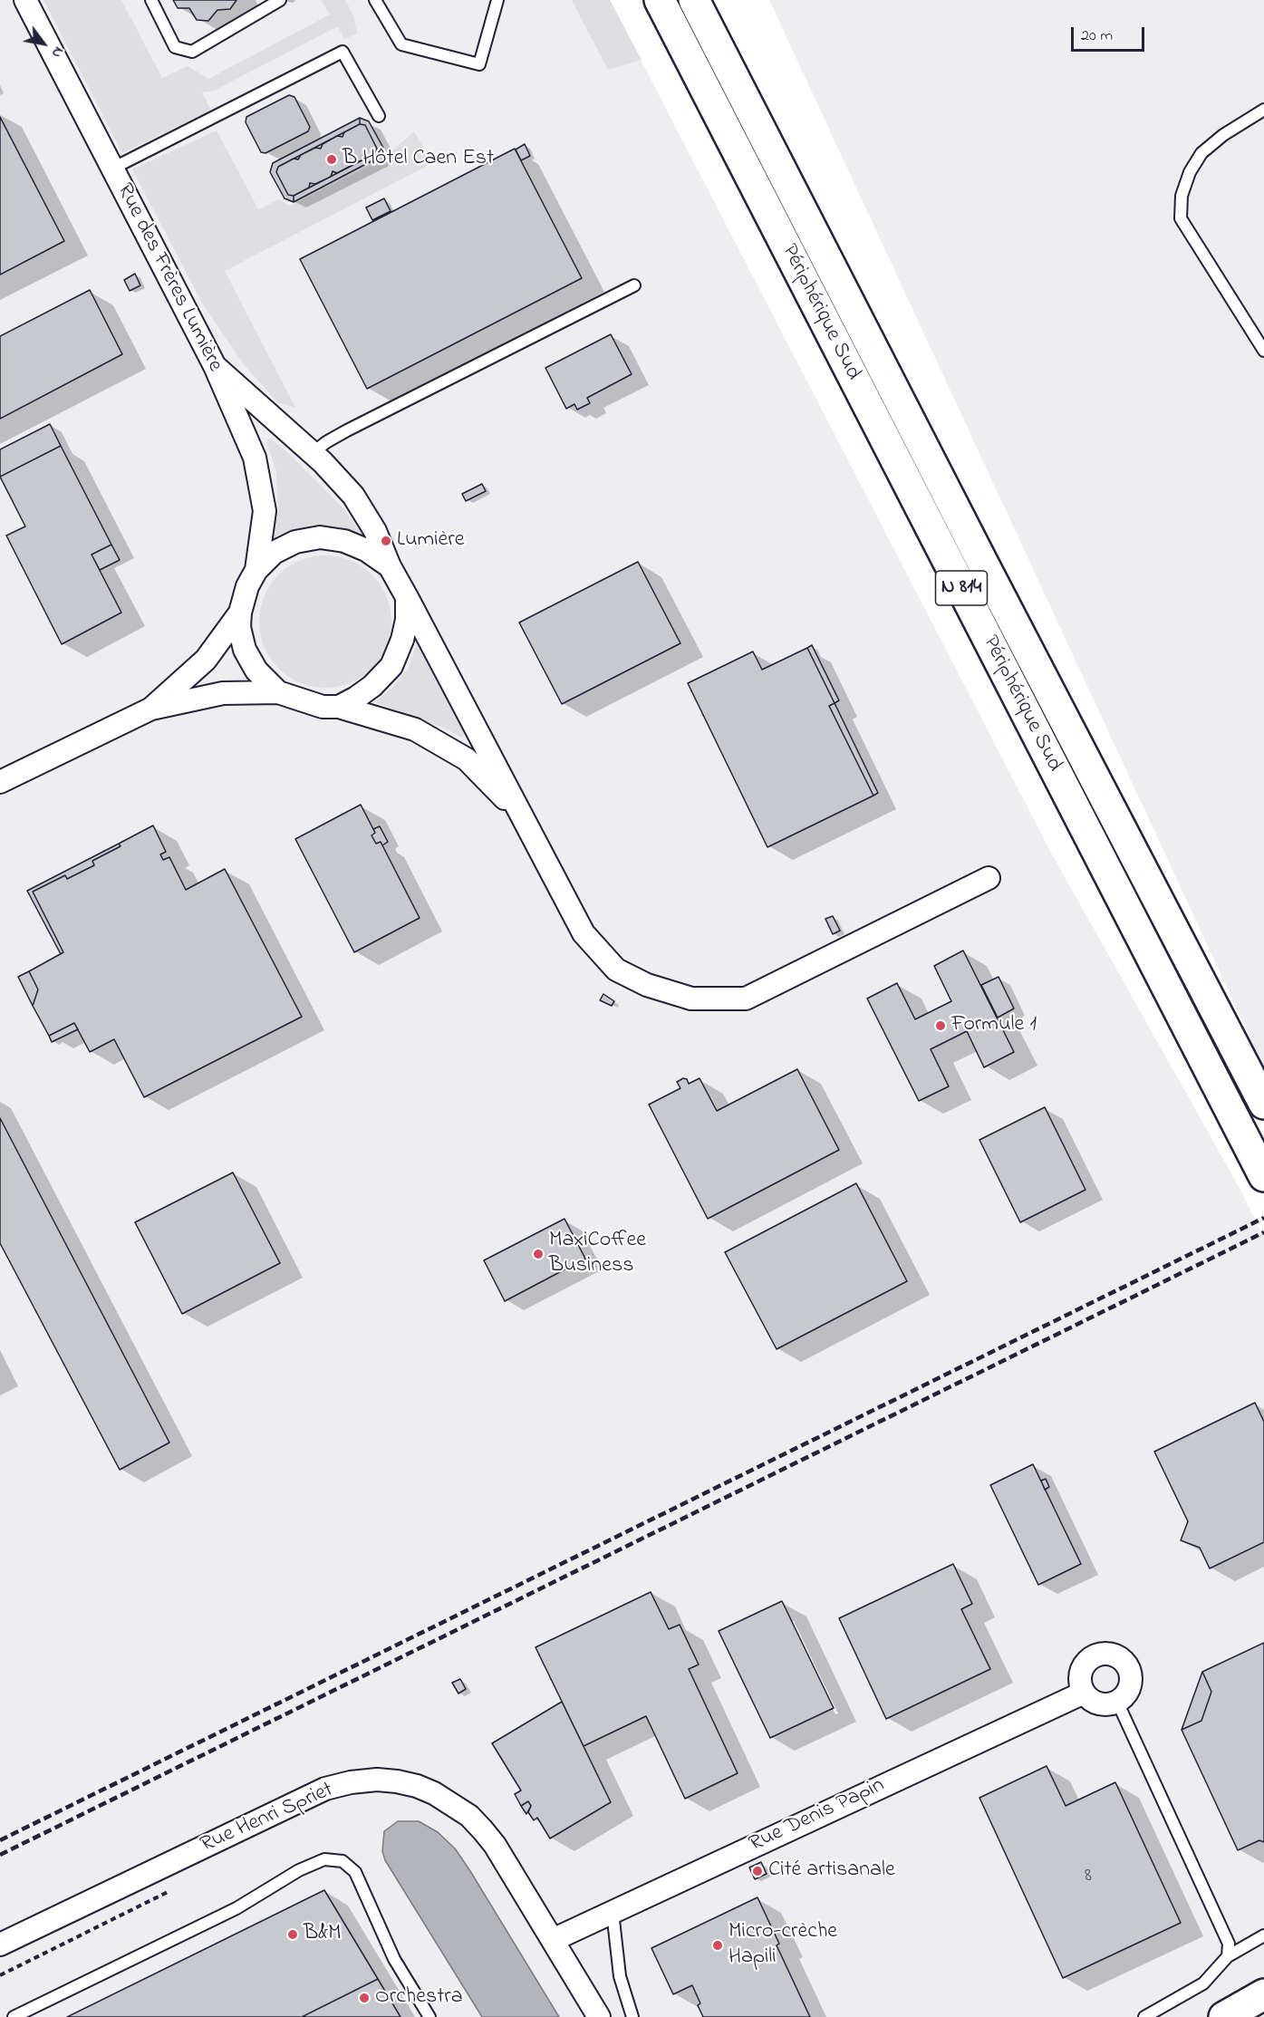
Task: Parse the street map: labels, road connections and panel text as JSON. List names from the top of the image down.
{
  "streets": {
    "highway": ["Périphérique Sud", "N 814"],
    "street": ["Rue des Frères Lumière", "Rue Denis Papin", "Rue Henri Spriet"]
  },
  "crossings": [
    ["Rue Denis Papin", "Rue Henri Spriet"]
  ],
  "places": [
    "B Hôtel Caen Est",
    "Lumière",
    "Formule 1",
    "MaxiCoffee Business",
    "Cité artisanale",
    "B&M",
    "Micro-crèche Hapili",
    "Orchestra"
  ],
  "house_numbers": ["8"],
  "scale_bar": "20 m",
  "north": "bottom right"
}
